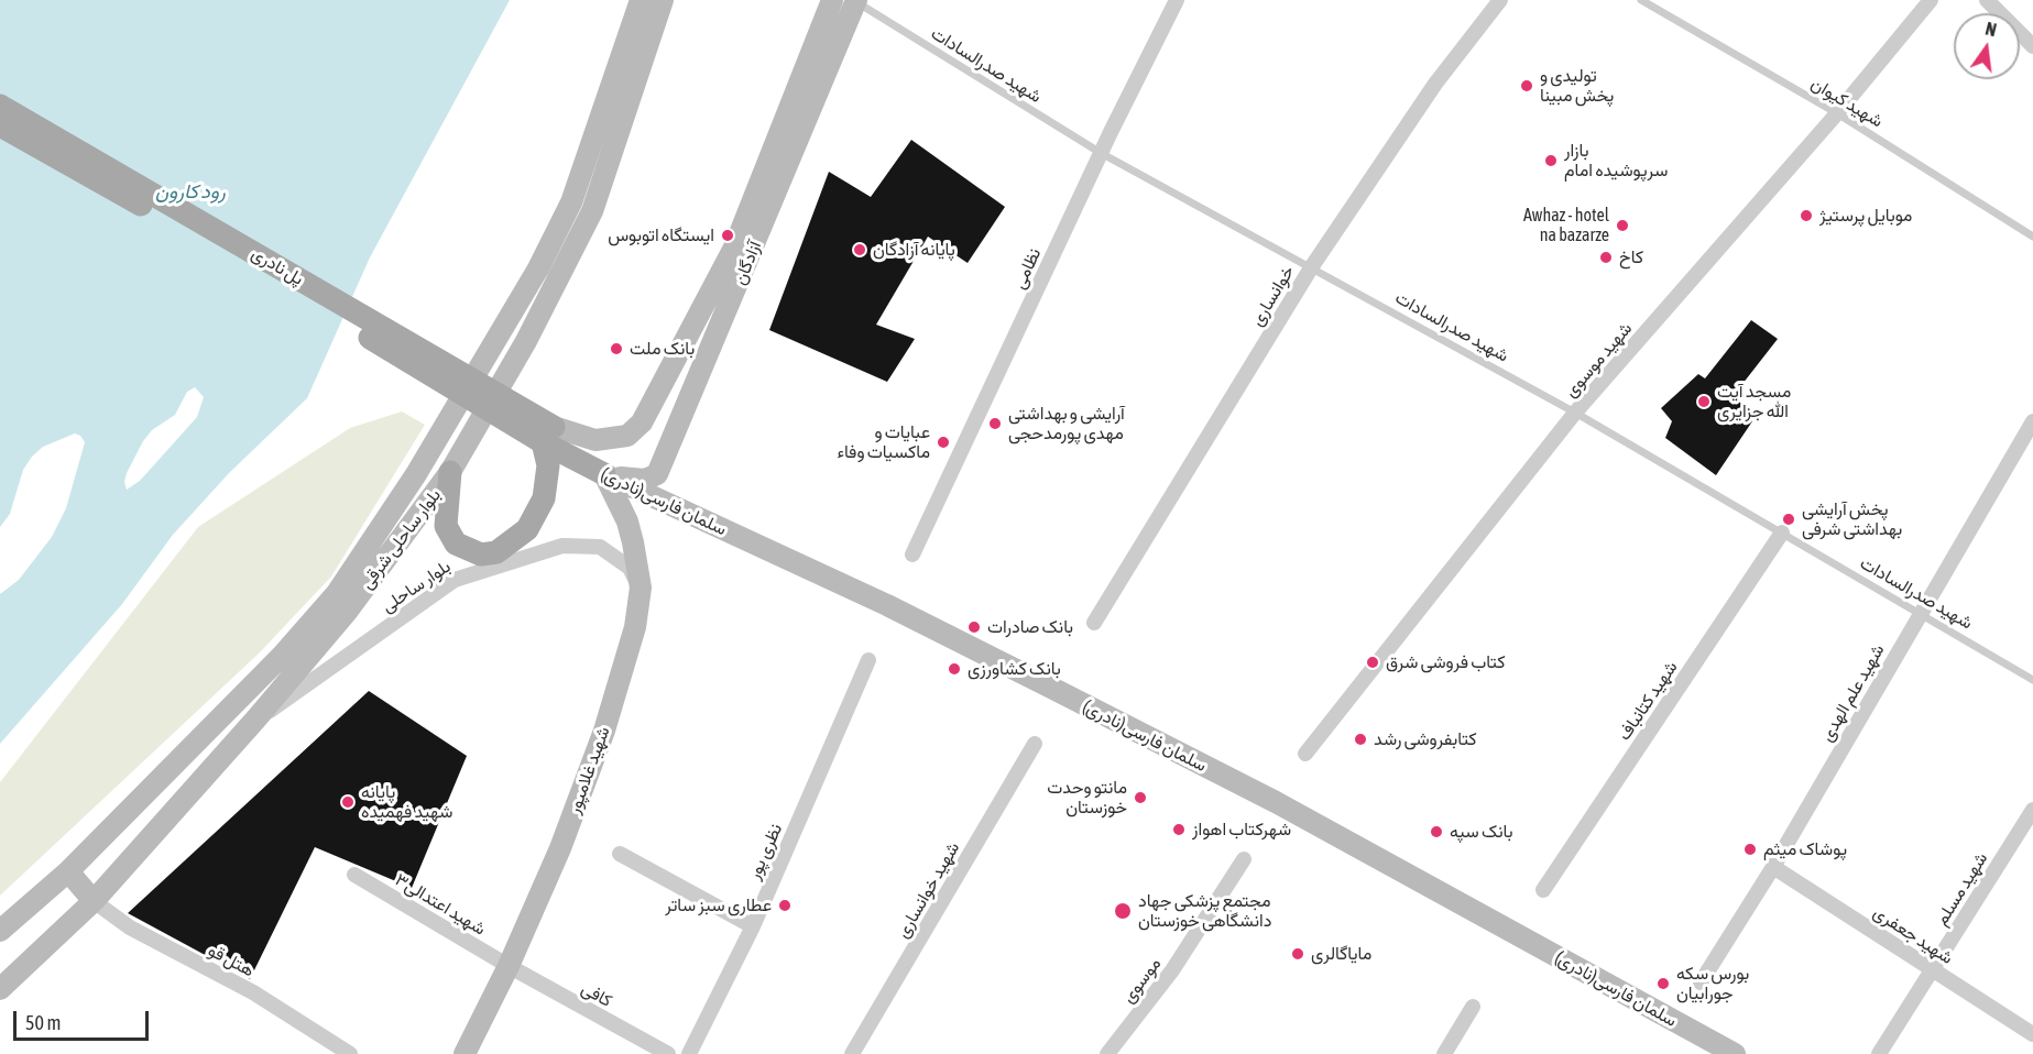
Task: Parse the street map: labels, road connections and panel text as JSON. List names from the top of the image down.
{
  "streets": {
    "main road": [
      "آزادگان",
      "پل نادری",
      "سلمان فارسی(نادری)",
      "بلوار ساحلی شرقی",
      "شهید غلامپور"
    ],
    "street": [
      "نظامی",
      "خوانساری",
      "شهید موسوی",
      "بلوار ساحلی",
      "شهید علم الهدی",
      "شهید کتانباف",
      "نظری پور",
      "شهید مسلم",
      "شهید خوانساری",
      "شهید اعتدالی۳",
      "شهید جعفری",
      "هتل قو",
      "موسوی",
      "کافی"
    ],
    "lane": ["شهید صدرالسادات", "شهید کیوان"]
  },
  "crossings": [
    ["شهید صدرالسادات", "آزادگان"],
    ["شهید صدرالسادات", "نظامی"],
    ["شهید صدرالسادات", "خوانساری"],
    ["شهید صدرالسادات", "شهید موسوی"],
    ["شهید صدرالسادات", "شهید علم الهدی"],
    ["شهید صدرالسادات", "شهید کتانباف"],
    ["شهید کیوان", "شهید موسوی"],
    ["آزادگان", "پل نادری"],
    ["آزادگان", "سلمان فارسی(نادری)"],
    ["آزادگان", "شهید غلامپور"],
    ["پل نادری", "سلمان فارسی(نادری)"],
    ["سلمان فارسی(نادری)", "شهید غلامپور"],
    ["بلوار ساحلی شرقی", "بلوار ساحلی"],
    ["بلوار ساحلی شرقی", "هتل قو"],
    ["بلوار ساحلی", "شهید غلامپور"],
    ["شهید علم الهدی", "شهید جعفری"],
    ["شهید غلامپور", "شهید اعتدالی۳"],
    ["شهید غلامپور", "کافی"],
    ["شهید مسلم", "شهید جعفری"],
    ["شهید اعتدالی۳", "کافی"]
  ],
  "water": ["رود کارون"],
  "places": [
    "تولیدی و پخش مبینا",
    "بازار سرپوشیده امام",
    "موبایل پرستیژ",
    "Awhaz - hotel na bazarze",
    "ایستگاه اتوبوس",
    "پایانه آزادگان",
    "کاخ",
    "بانک ملت",
    "مسجد آیت الله جزایری",
    "آرایشی و بهداشتی مهدی پورمدحجی",
    "عبایات و ماکسیات وفاء",
    "پخش آرایشی بهداشتی شرفی",
    "بانک صادرات",
    "کتاب فروشی شرق",
    "بانک کشاورزی",
    "کتابفروشی رشد",
    "مانتو وحدت خوزستان",
    "پایانه شهید فهمیده",
    "شهرکتاب اهواز",
    "بانک سپه",
    "پوشاک میثم",
    "عطاری سبز ساتر",
    "مجتمع پزشکی جهاد دانشگاهی خوزستان",
    "مایاگالری",
    "بورس سکه جورابیان"
  ],
  "scale_bar": "50 m",
  "north": "top"
}
